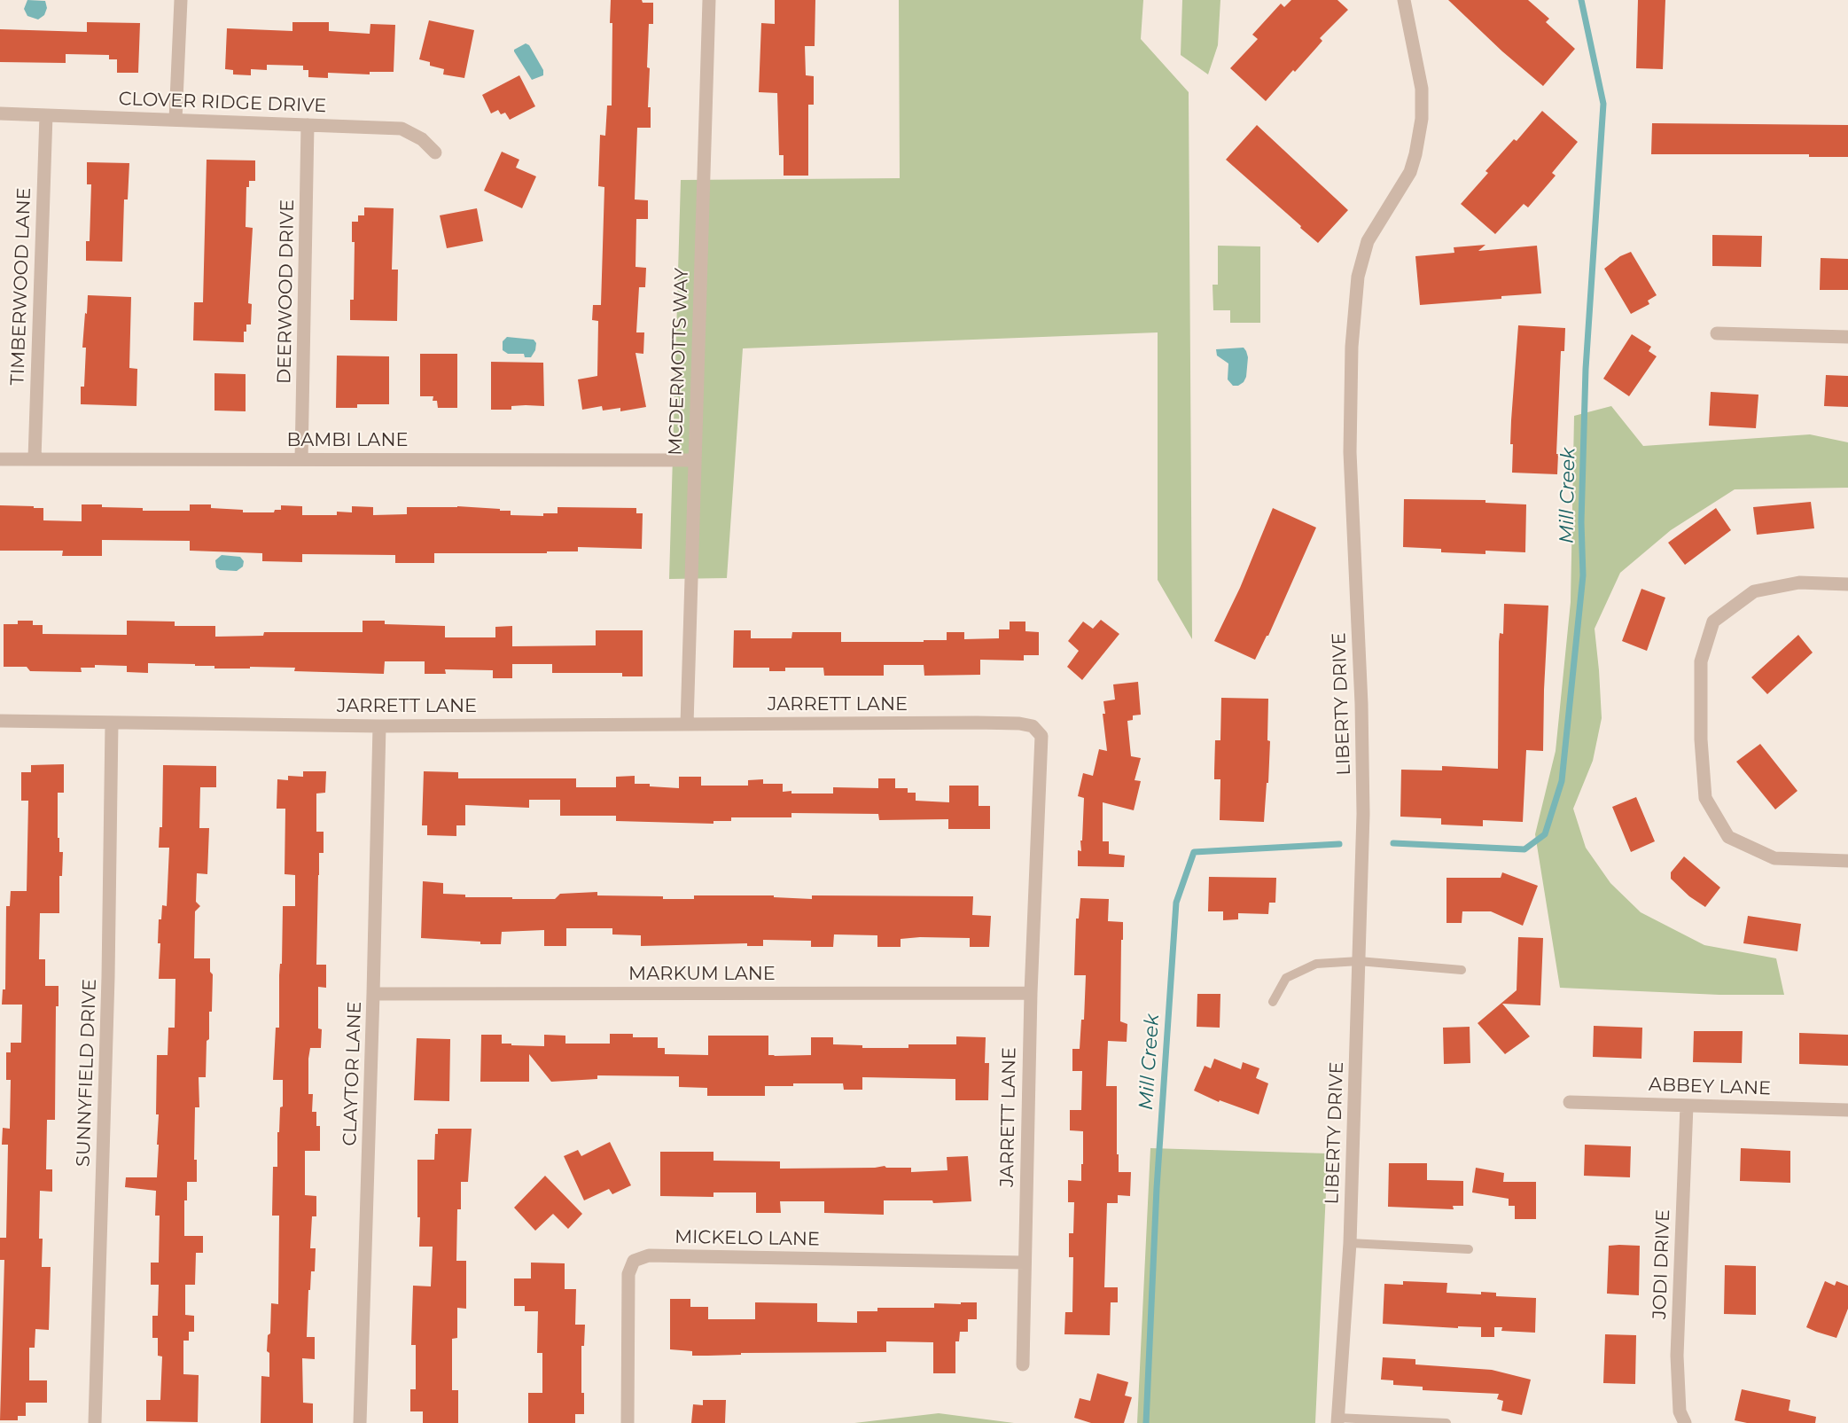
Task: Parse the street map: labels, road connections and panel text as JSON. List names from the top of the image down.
{
  "streets": {
    "street": [
      "CLOVER RIDGE DRIVE",
      "TIMBERWOOD LANE",
      "DEERWOOD DRIVE",
      "MCDERMOTTS WAY",
      "BAMBI LANE",
      "LIBERTY DRIVE",
      "JARRETT LANE",
      "MARKUM LANE",
      "SUNNYFIELD DRIVE",
      "CLAYTOR LANE",
      "ABBEY LANE",
      "MICKELO LANE",
      "JODI DRIVE"
    ]
  },
  "crossings": [
    ["CLOVER RIDGE DRIVE", "TIMBERWOOD LANE"],
    ["CLOVER RIDGE DRIVE", "DEERWOOD DRIVE"],
    ["TIMBERWOOD LANE", "BAMBI LANE"],
    ["DEERWOOD DRIVE", "BAMBI LANE"],
    ["MCDERMOTTS WAY", "BAMBI LANE"],
    ["MCDERMOTTS WAY", "JARRETT LANE"],
    ["JARRETT LANE", "MARKUM LANE"],
    ["JARRETT LANE", "SUNNYFIELD DRIVE"],
    ["JARRETT LANE", "CLAYTOR LANE"],
    ["JARRETT LANE", "MICKELO LANE"],
    ["MARKUM LANE", "CLAYTOR LANE"],
    ["ABBEY LANE", "JODI DRIVE"]
  ],
  "water": ["Mill Creek"]
}
